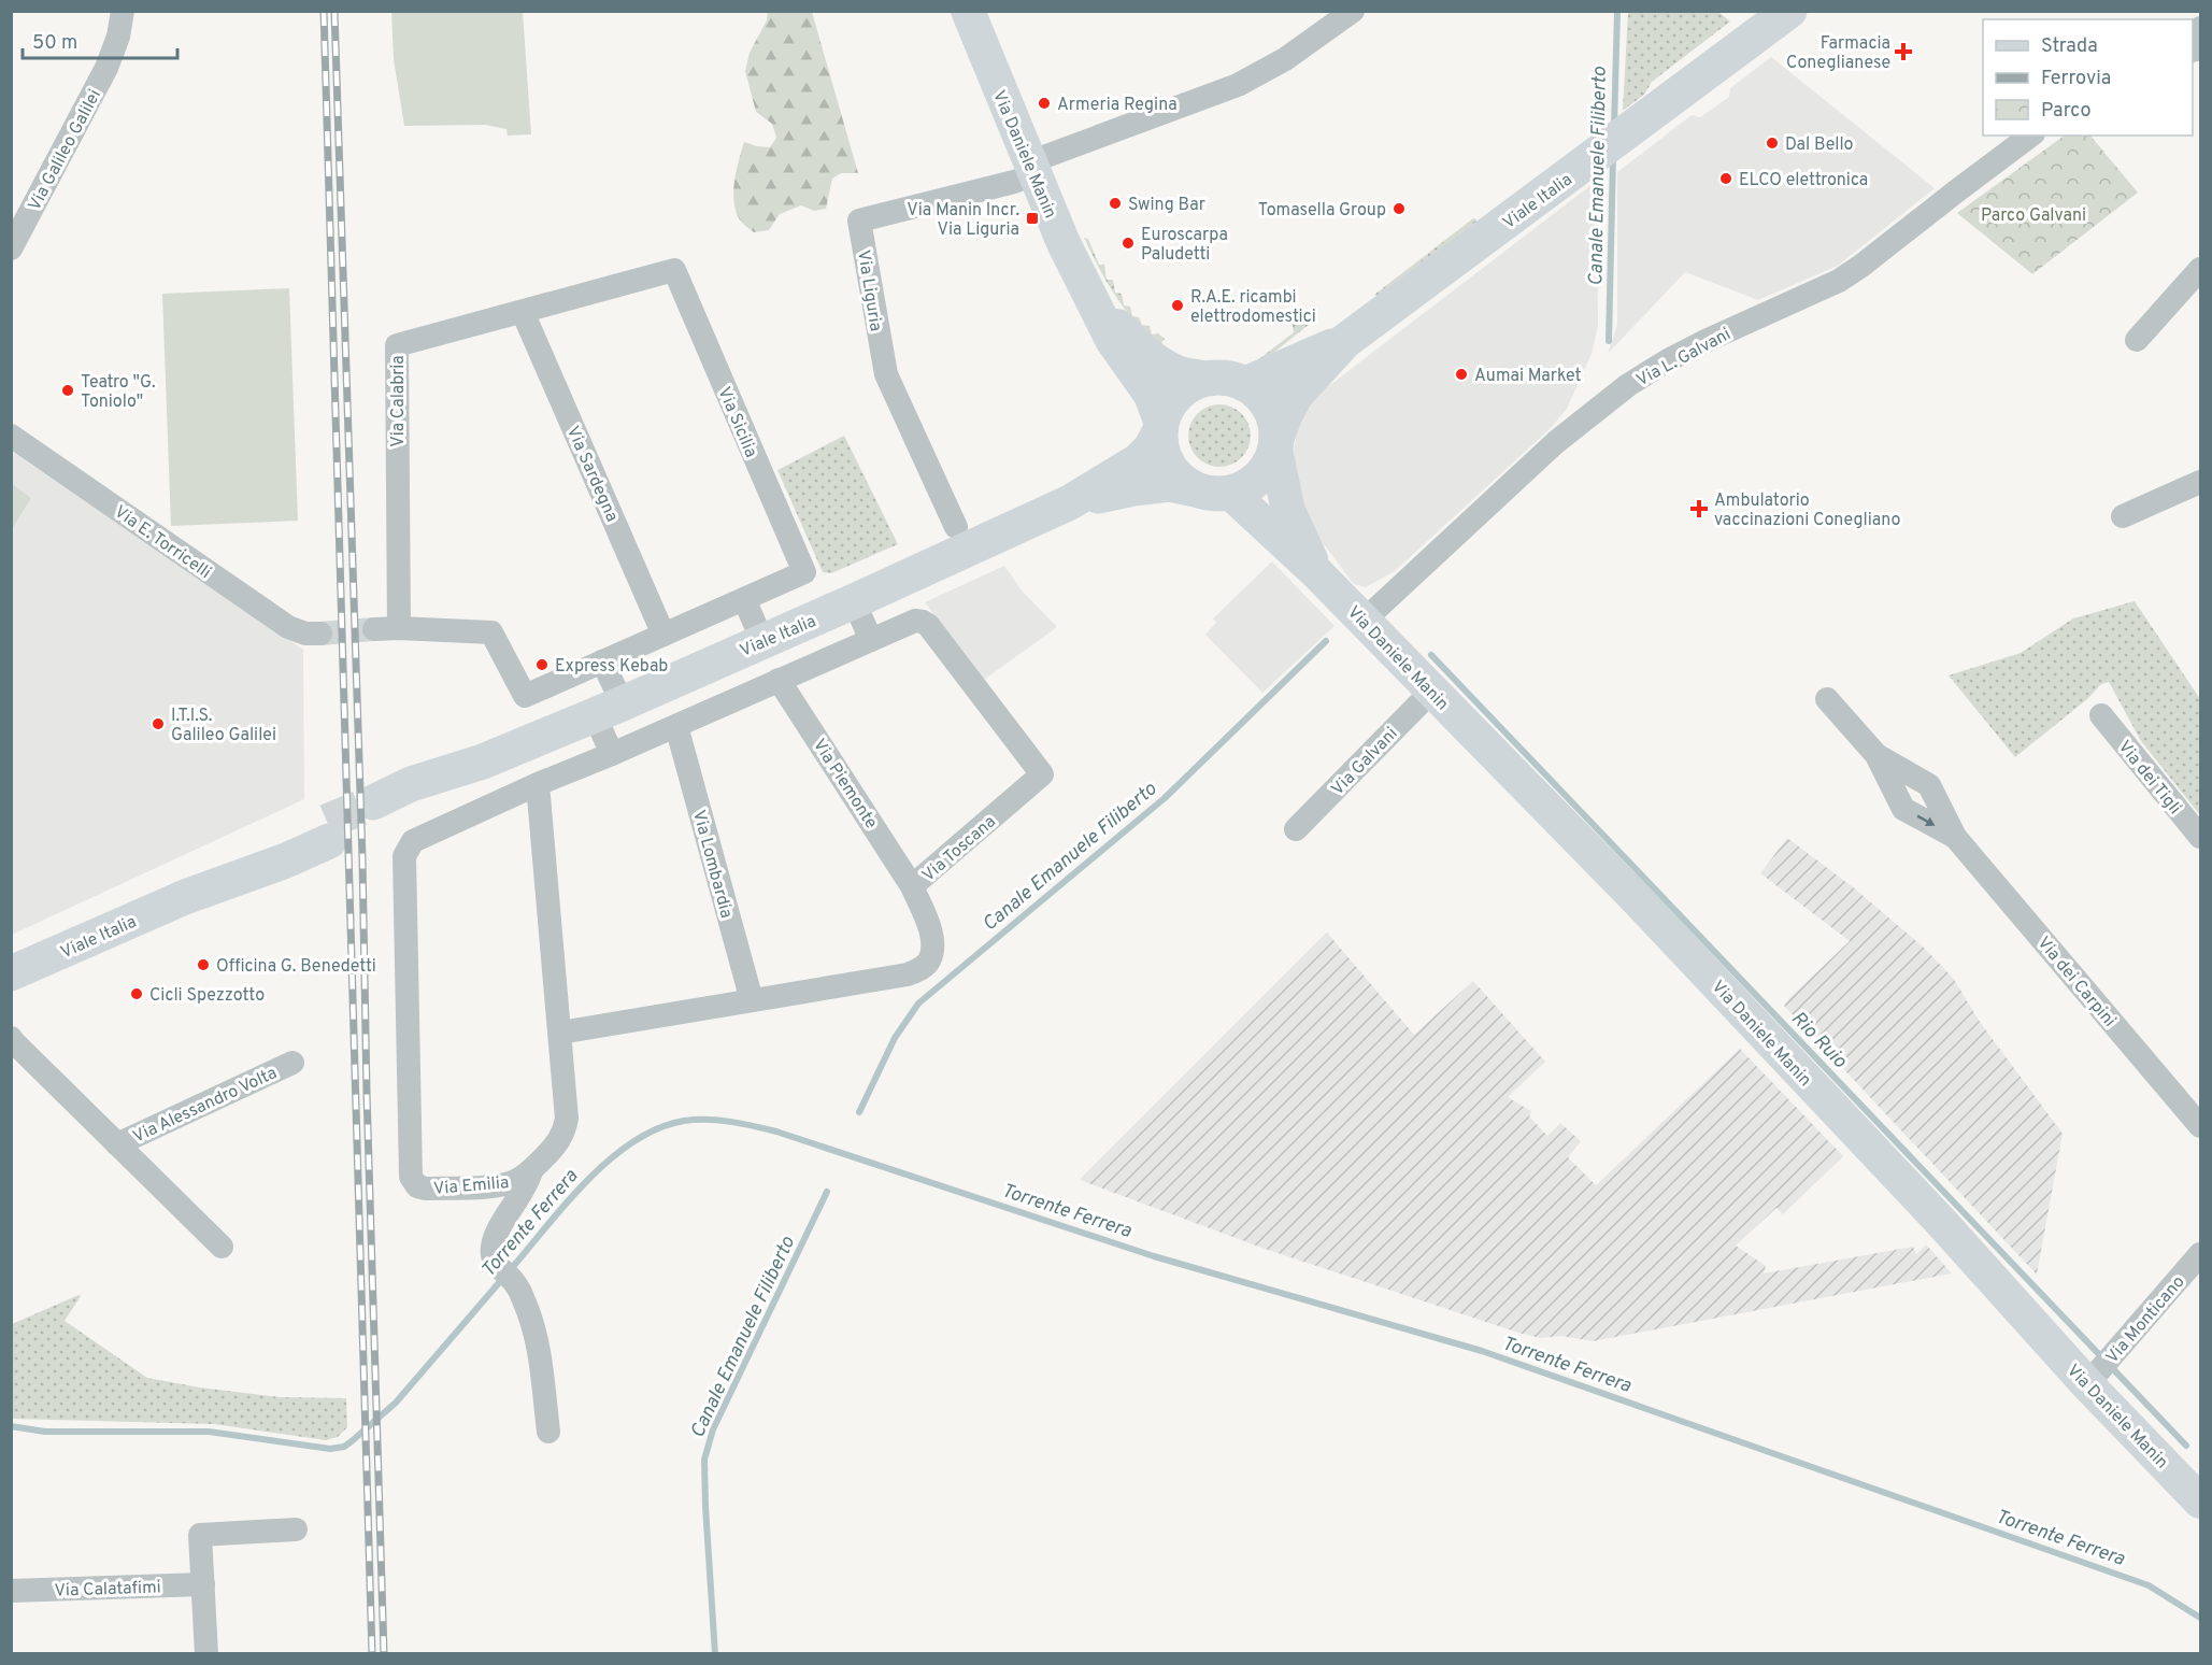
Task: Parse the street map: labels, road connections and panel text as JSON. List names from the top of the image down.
{
  "streets": {
    "main road": ["Via Daniele Manin", "Viale Italia"],
    "street": [
      "Via Galileo Galilei",
      "Via Liguria",
      "Via L. Galvani",
      "Via Calabria",
      "Via Sicilia",
      "Via Sardegna",
      "Via E. Torricelli",
      "Via Galvani",
      "Via dei Tigli",
      "Via Piemonte",
      "Via Toscana",
      "Via Lombardia",
      "Via dei Carpini",
      "Via Alessandro Volta",
      "Via Emilia",
      "Via Monticano",
      "Via Calatafimi"
    ]
  },
  "crossings": [
    ["Via Daniele Manin", "Viale Italia"],
    ["Via Daniele Manin", "Via Liguria"],
    ["Via Daniele Manin", "Via L. Galvani"],
    ["Via Daniele Manin", "Via Galvani"],
    ["Via Daniele Manin", "Via Monticano"],
    ["Via Calabria", "Via Sicilia"],
    ["Via Calabria", "Via Sardegna"],
    ["Via Piemonte", "Via Toscana"],
    ["Via Toscana", "Via Lombardia"],
    ["Via Toscana", "Via Emilia"]
  ],
  "water": ["Canale Emanuele Filiberto", "Rio Ruio", "Torrente Ferrera"],
  "parks": ["Parco Galvani"],
  "places": {
    "health": ["Farmacia Coneglianese", "Ambulatorio vaccinazioni Conegliano"],
    "other": [
      "Armeria Regina",
      "Dal Bello",
      "ELCO elettronica",
      "Swing Bar",
      "Tomasella Group",
      "Euroscarpa Paludetti",
      "R.A.E. ricambi elettrodomestici",
      "Aumai Market",
      "Teatro \"G. Toniolo\"",
      "Express Kebab",
      "I.T.I.S. Galileo Galilei",
      "Officina G. Benedetti",
      "Cicli Spezzotto"
    ],
    "transit": ["Via Manin Incr. Via Liguria"]
  },
  "legend": ["Strada", "Ferrovia", "Parco"],
  "scale_bar": "50 m"
}
